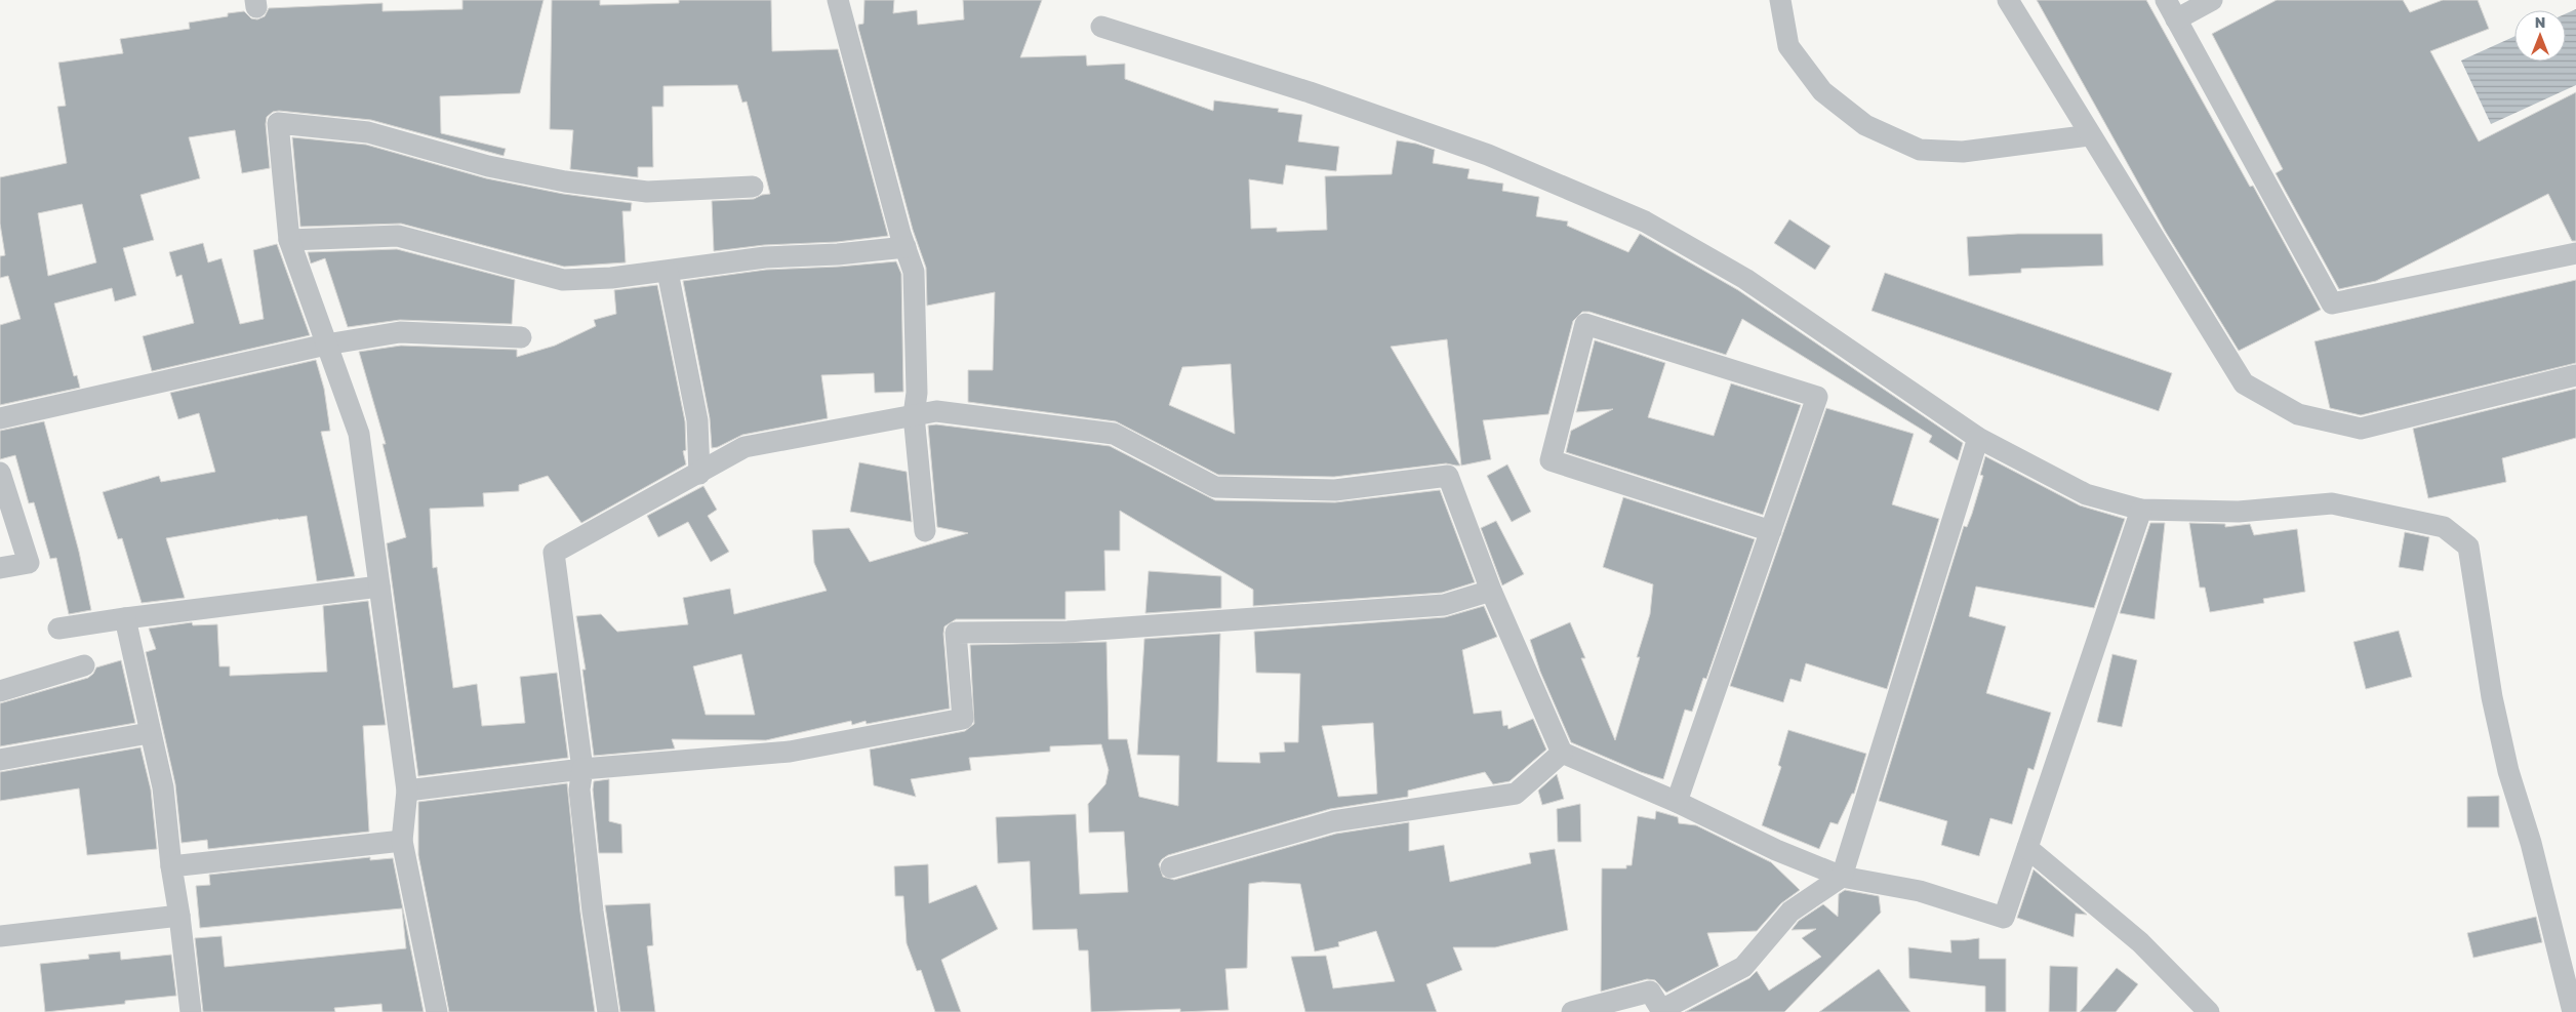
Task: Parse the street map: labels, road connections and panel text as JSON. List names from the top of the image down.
{
  "north": "top"
}
